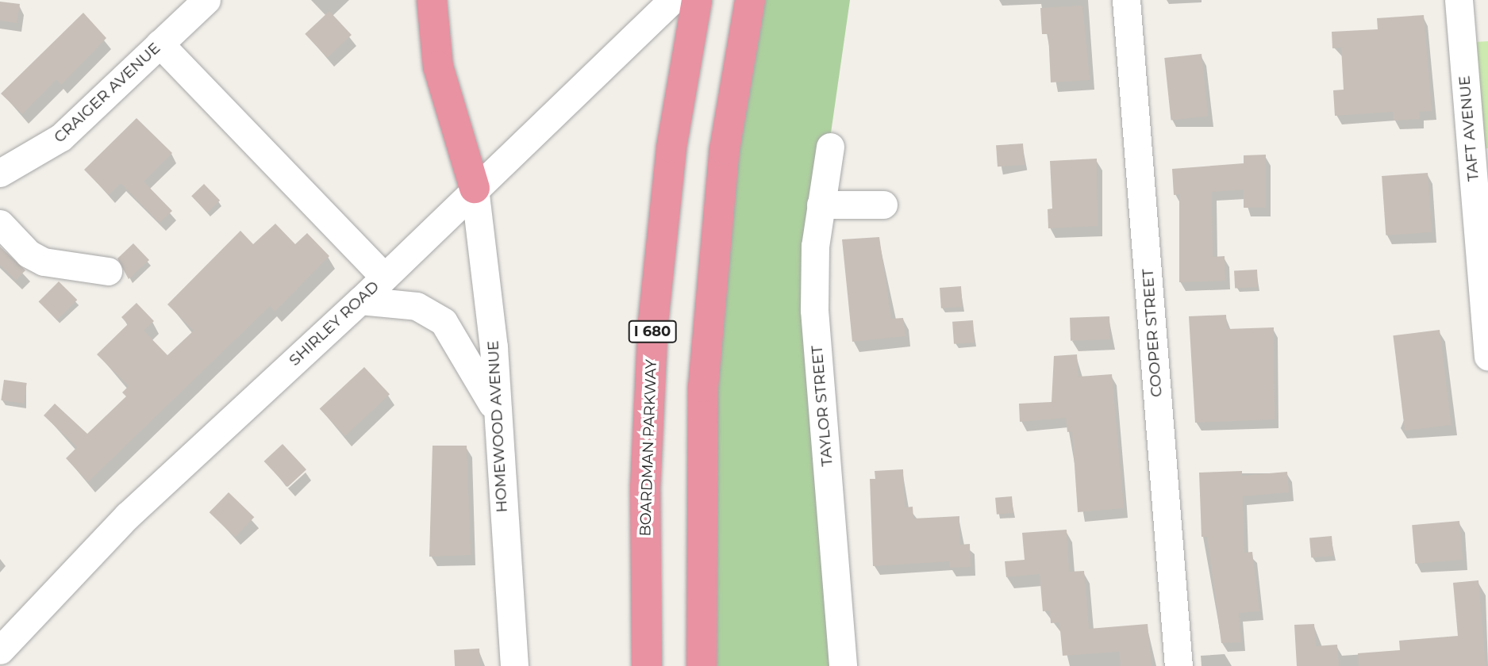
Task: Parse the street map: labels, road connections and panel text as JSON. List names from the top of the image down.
{
  "streets": {
    "highway": ["I 680", "BOARDMAN PARKWAY"],
    "street": [
      "CRAIGER AVENUE",
      "TAFT AVENUE",
      "SHIRLEY ROAD",
      "COOPER STREET",
      "TAYLOR STREET",
      "HOMEWOOD AVENUE"
    ]
  },
  "crossings": [
    ["SHIRLEY ROAD", "HOMEWOOD AVENUE"]
  ]
}
